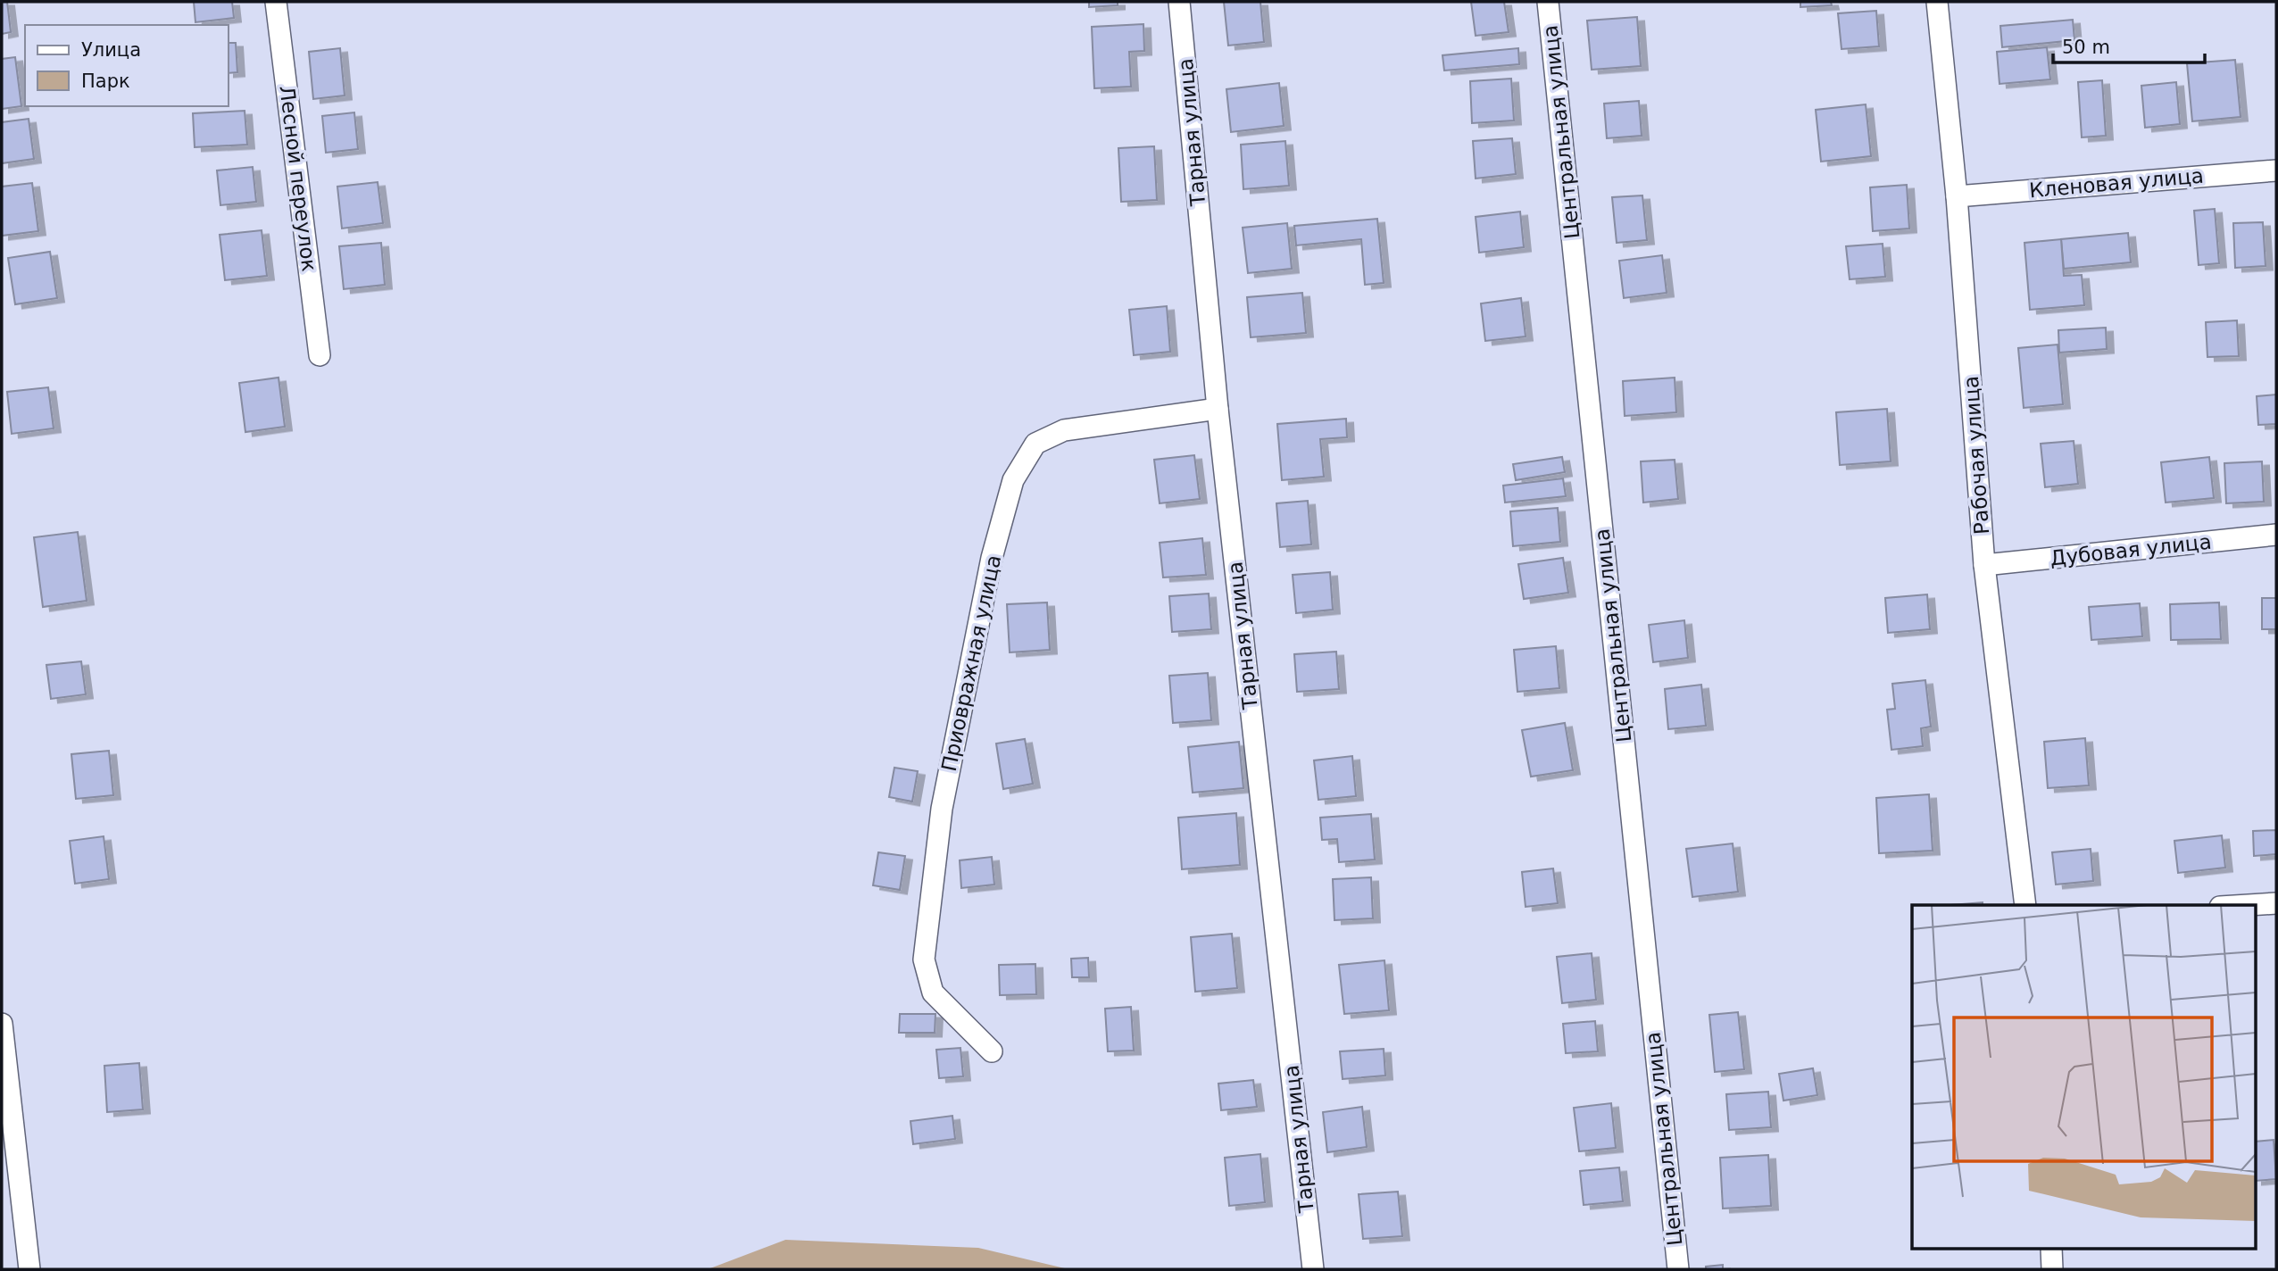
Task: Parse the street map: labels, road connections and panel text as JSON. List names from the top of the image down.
{
  "streets": {
    "street": [
      "Тарная улица",
      "Центральная улица",
      "Лесной переулок",
      "Кленовая улица",
      "Рабочая улица",
      "Дубовая улица",
      "Приовражная улица"
    ]
  },
  "crossings": [
    ["Тарная улица", "Приовражная улица"],
    ["Кленовая улица", "Рабочая улица"],
    ["Рабочая улица", "Дубовая улица"]
  ],
  "legend": ["Улица", "Парк"],
  "scale_bar": "50 m"
}
